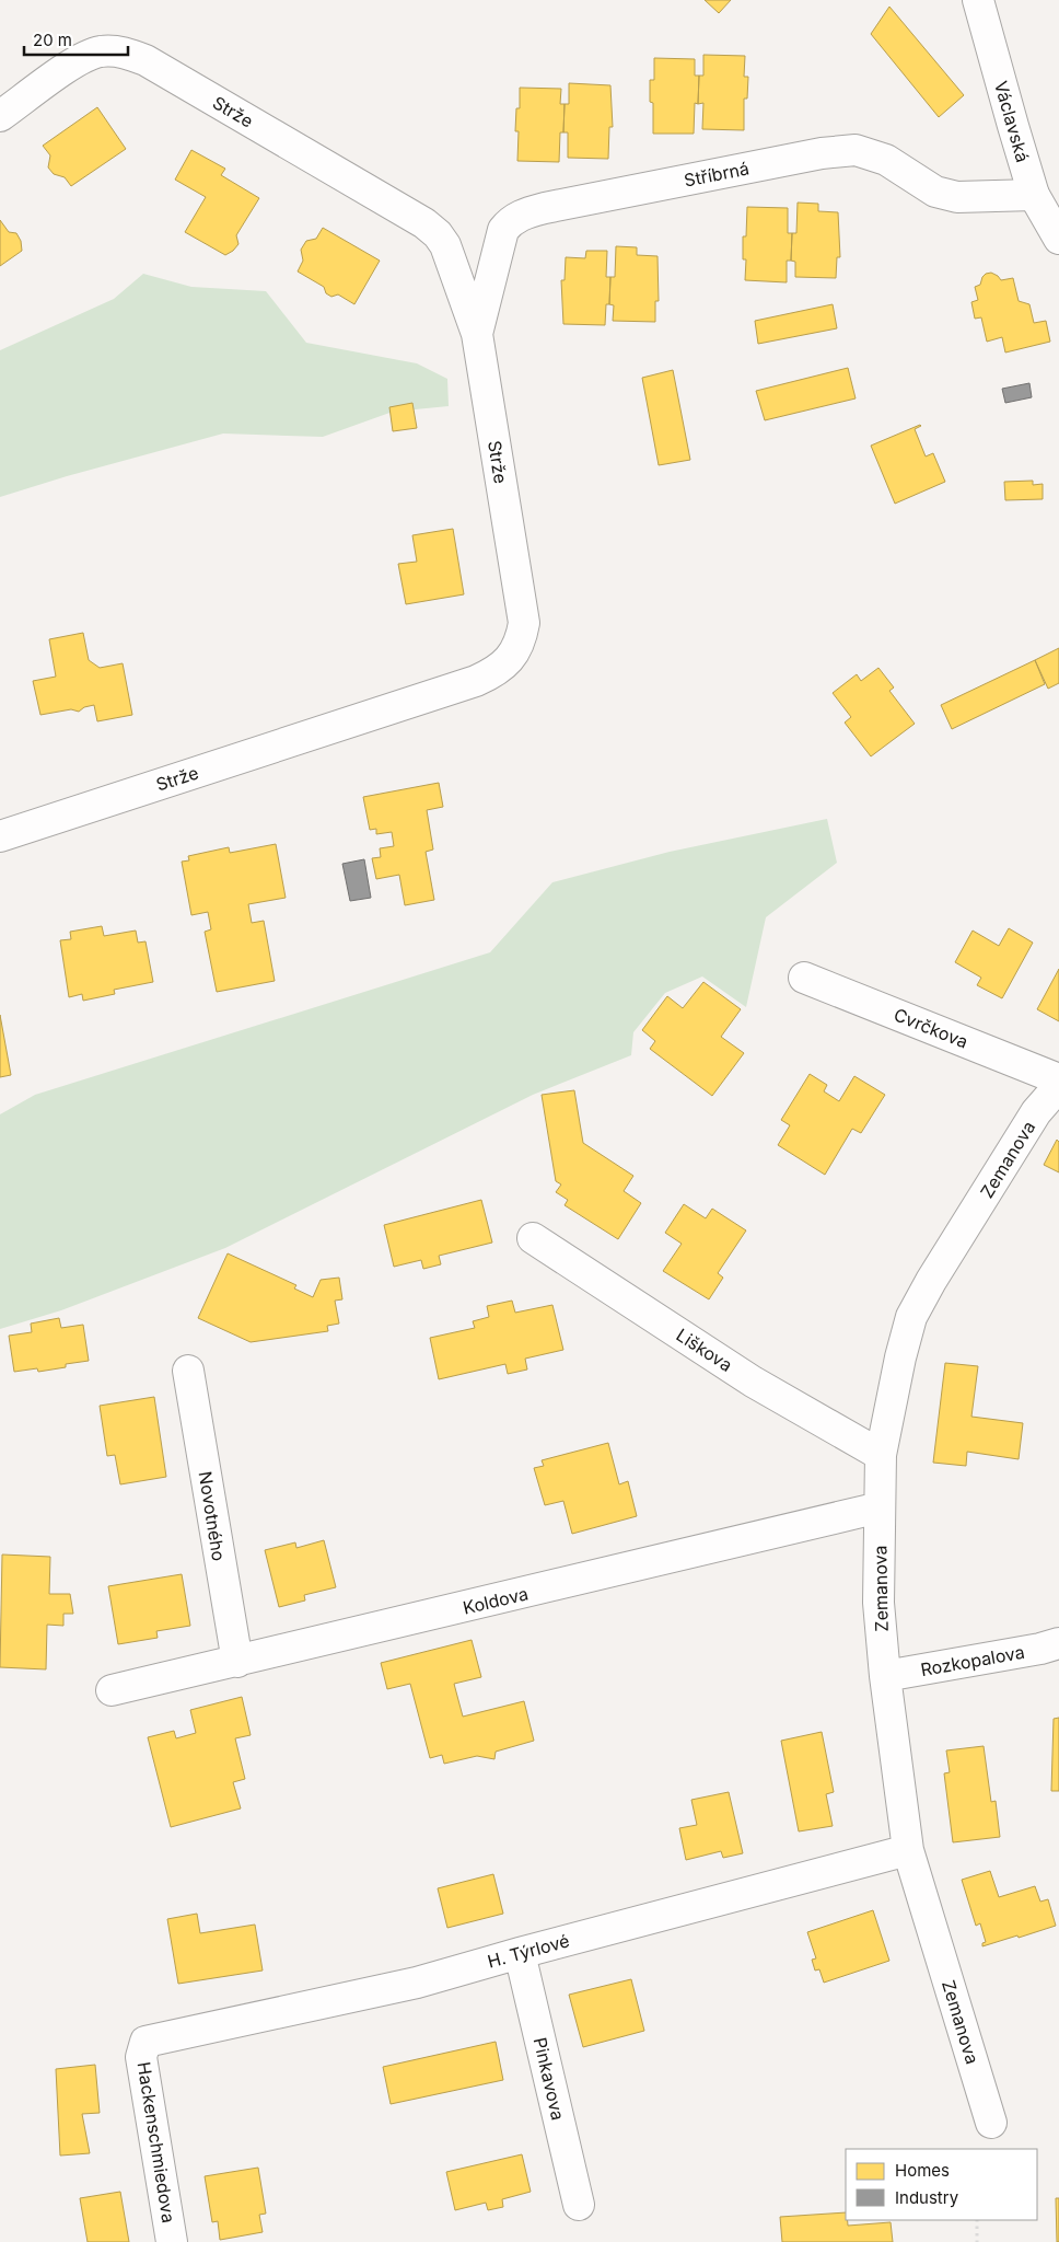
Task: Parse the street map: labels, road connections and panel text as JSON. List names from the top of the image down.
{
  "streets": {
    "street": [
      "Strže",
      "Václavská",
      "Stříbrná",
      "Cvrčkova",
      "Zemanova",
      "Liškova",
      "Novotného",
      "Koldova",
      "Rozkopalova",
      "H. Týrlové",
      "Pinkavova",
      "Hackenschmiedova"
    ]
  },
  "crossings": [
    ["Strže", "Stříbrná"],
    ["Václavská", "Stříbrná"],
    ["Zemanova", "Liškova"],
    ["Zemanova", "Koldova"],
    ["Zemanova", "Rozkopalova"],
    ["Zemanova", "H. Týrlové"],
    ["Novotného", "Koldova"],
    ["H. Týrlové", "Pinkavova"],
    ["H. Týrlové", "Hackenschmiedova"]
  ],
  "legend": ["Homes", "Industry"],
  "scale_bar": "20 m"
}
